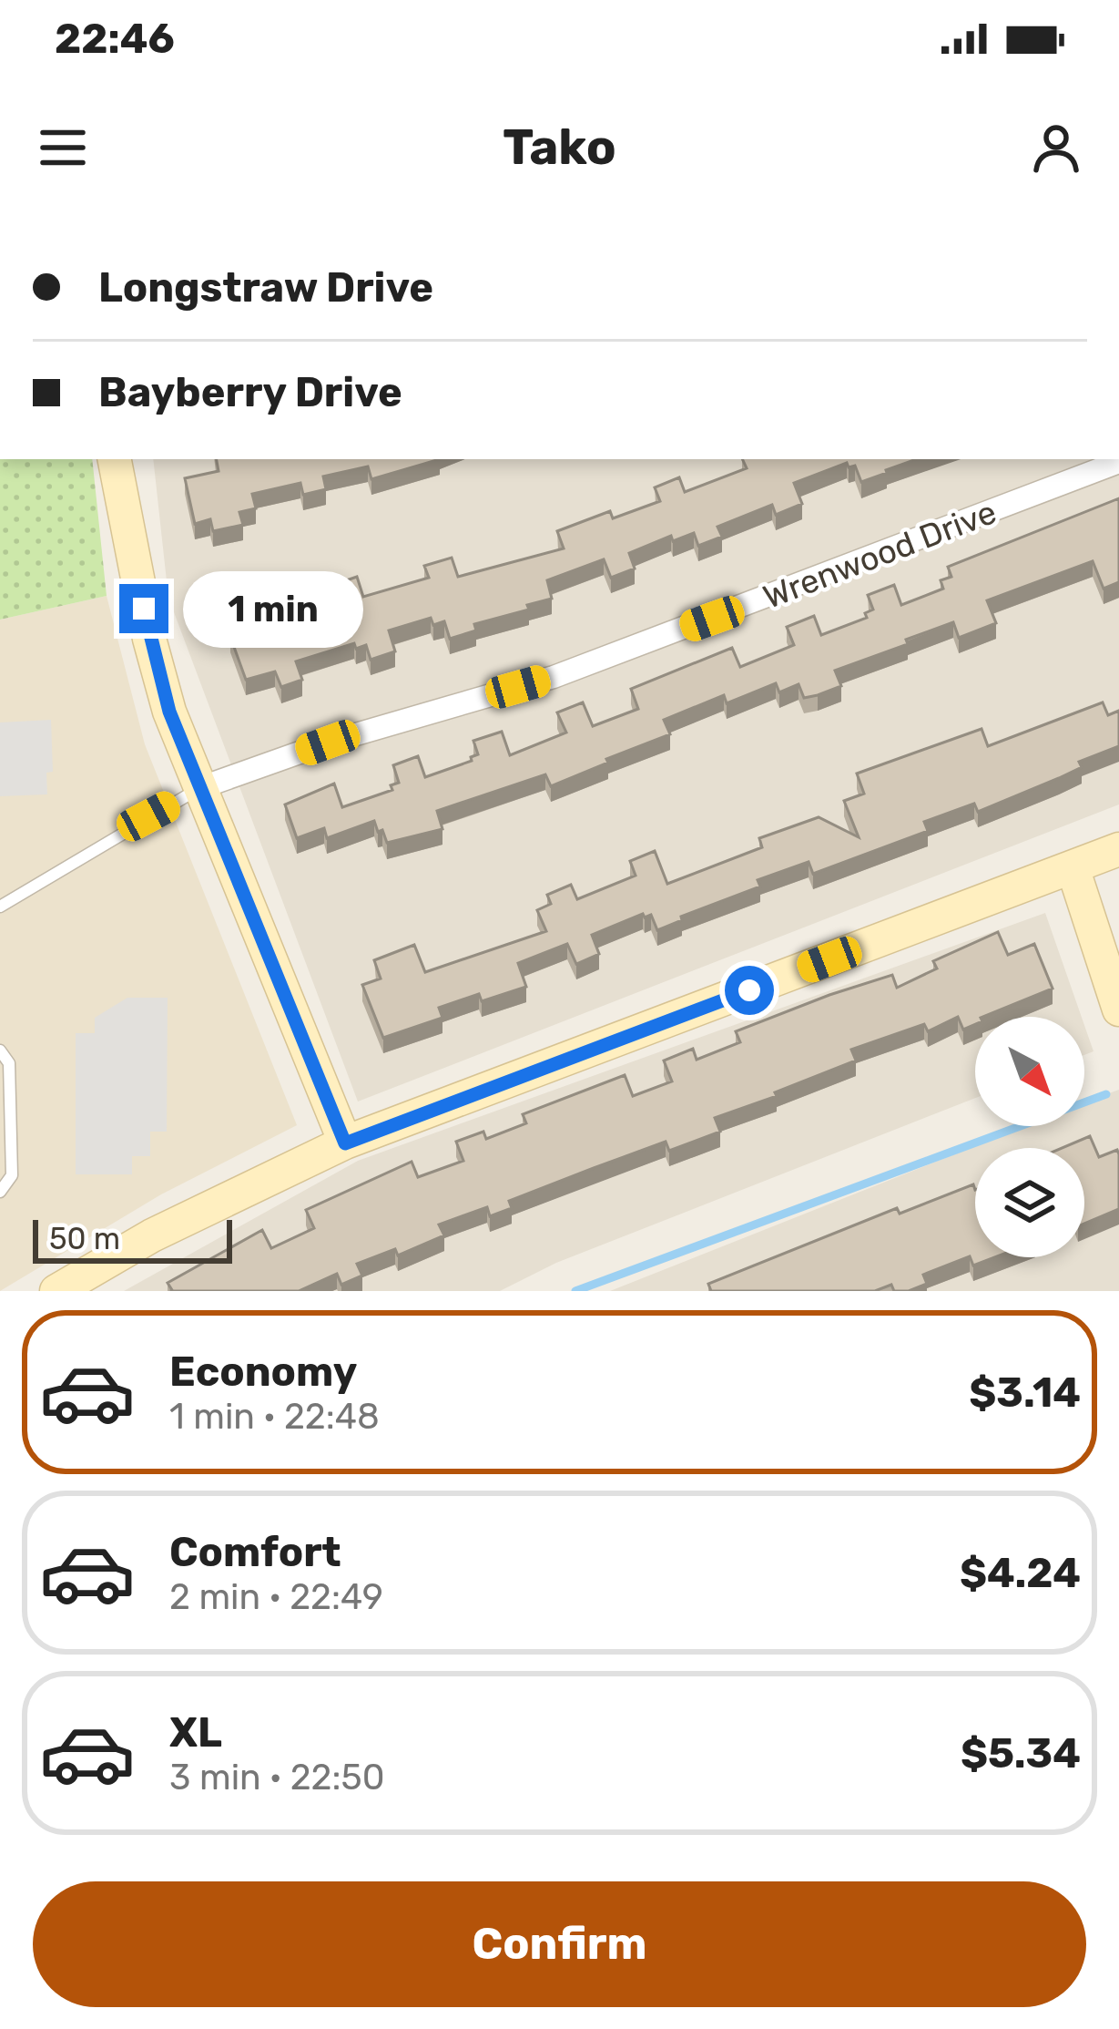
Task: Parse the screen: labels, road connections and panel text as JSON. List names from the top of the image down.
{
  "streets": {
    "street": ["Wrenwood Drive"]
  },
  "scale_bar": "50 m",
  "north": "bottom right",
  "page": {
    "status": "22:46",
    "header": "Tako",
    "banner": ["Longstraw Drive", "Bayberry Drive"],
    "bubble": "1 min",
    "scale": "50 m",
    "list": [
      {
        "name": "Economy",
        "note": "1 min · 22:48",
        "value": "$3.14"
      },
      {
        "name": "Comfort",
        "note": "2 min · 22:49",
        "value": "$4.24"
      },
      {
        "name": "XL",
        "note": "3 min · 22:50",
        "value": "$5.34"
      }
    ],
    "buttons": "Confirm"
  }
}
